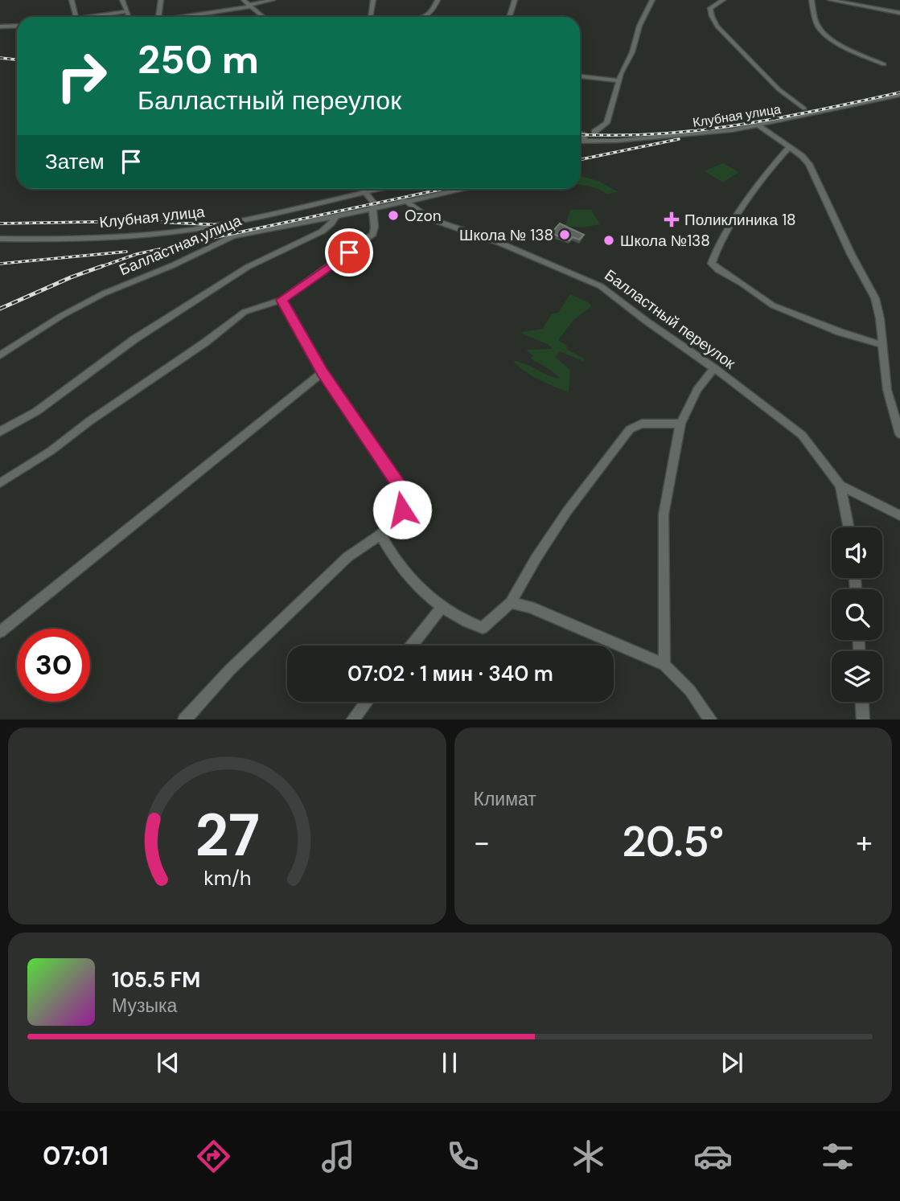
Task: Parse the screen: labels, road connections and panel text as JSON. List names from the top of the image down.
{
  "streets": {
    "street": ["Клубная улица", "Балластная улица", "Балластный переулок"]
  },
  "crossings": [
    ["Балластная улица", "Балластный переулок"]
  ],
  "places": {
    "other": ["Ozon", "Школа № 138", "Школа №138"],
    "health": ["Поликлиника 18"]
  },
  "page": {
    "turn": ["250 m", "Балластный переулок"],
    "then": "Затем",
    "limit": "30",
    "trip": "07:02 · 1 мин · 340 m",
    "tile": "Климат",
    "heat": ["−", "20.5°", "+"],
    "song": ["105.5 FM", "Музыка"],
    "tabs": "07:01",
    "gauge": ["27", "km/h"]
  }
}
